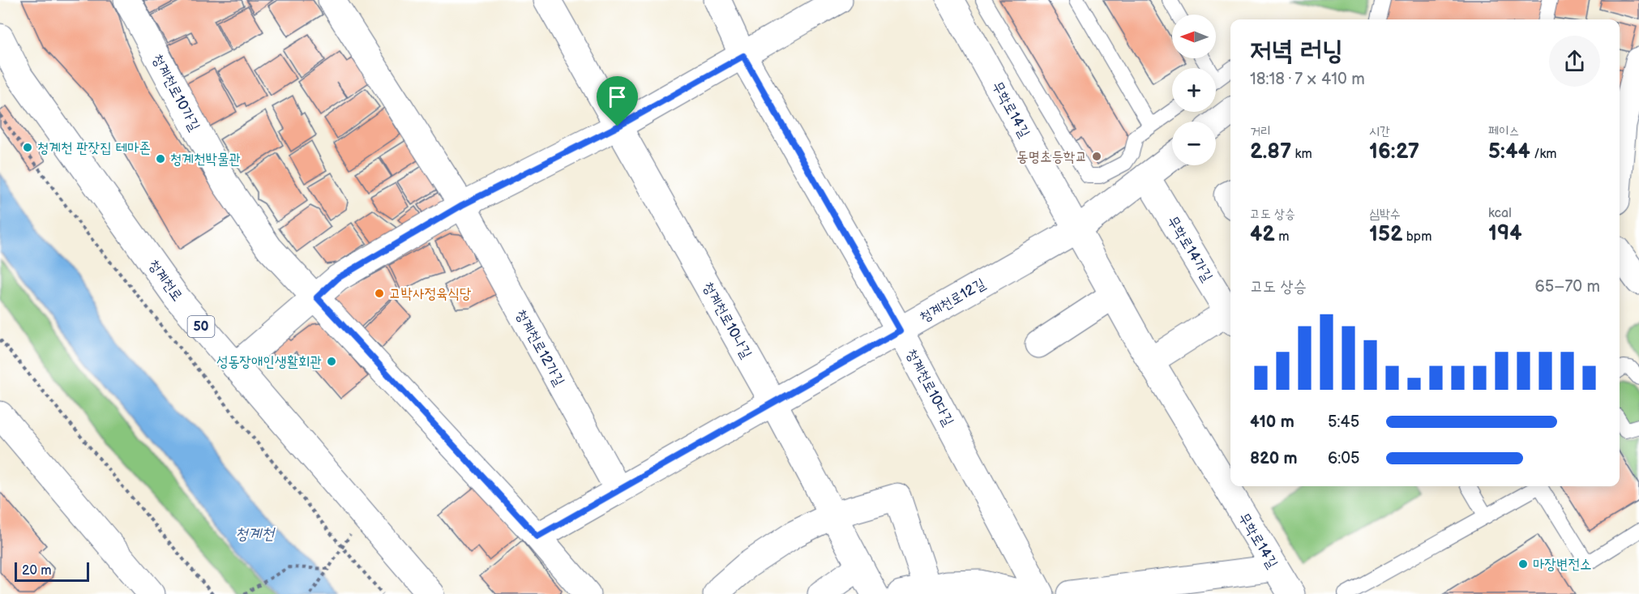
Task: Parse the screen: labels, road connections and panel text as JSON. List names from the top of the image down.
{
  "streets": {
    "street": [
      "청계천로10가길",
      "무학로14길",
      "무학로14가길",
      "청계천로",
      "청계천로12길",
      "청계천로10나길",
      "50",
      "청계천로12가길",
      "청계천로10다길"
    ]
  },
  "crossings": [
    ["청계천로10가길", "청계천로12길"],
    ["무학로14길", "청계천로12길"],
    ["무학로14가길", "청계천로12길"],
    ["청계천로12길", "청계천로10나길"],
    ["청계천로12길", "청계천로12가길"],
    ["청계천로12길", "청계천로10다길"]
  ],
  "water": ["청계천"],
  "places": [
    "청계천 판잣집 테마존",
    "동명초등학교",
    "청계천박물관",
    "고박사정육식당",
    "성동장애인생활회관",
    "마장변전소"
  ],
  "scale_bar": "20 m",
  "north": "left",
  "page": {
    "map_buttons": ["+", "−"],
    "heading": ["저녁 러닝", "18:18 · 7 × 410 m"],
    "stats": [
      ["거리", "2.87 km"],
      ["시간", "16:27"],
      ["페이스", "5:44 /km"],
      ["고도 상승", "42 m"],
      ["심박수", "152 bpm"],
      ["kcal", "194"]
    ],
    "chart": ["고도 상승", "65–70 m"],
    "list": [
      {
        "name": "410 m",
        "note": "5:45"
      },
      {
        "name": "820 m",
        "note": "6:05"
      }
    ],
    "scale": "20 m"
  }
}
